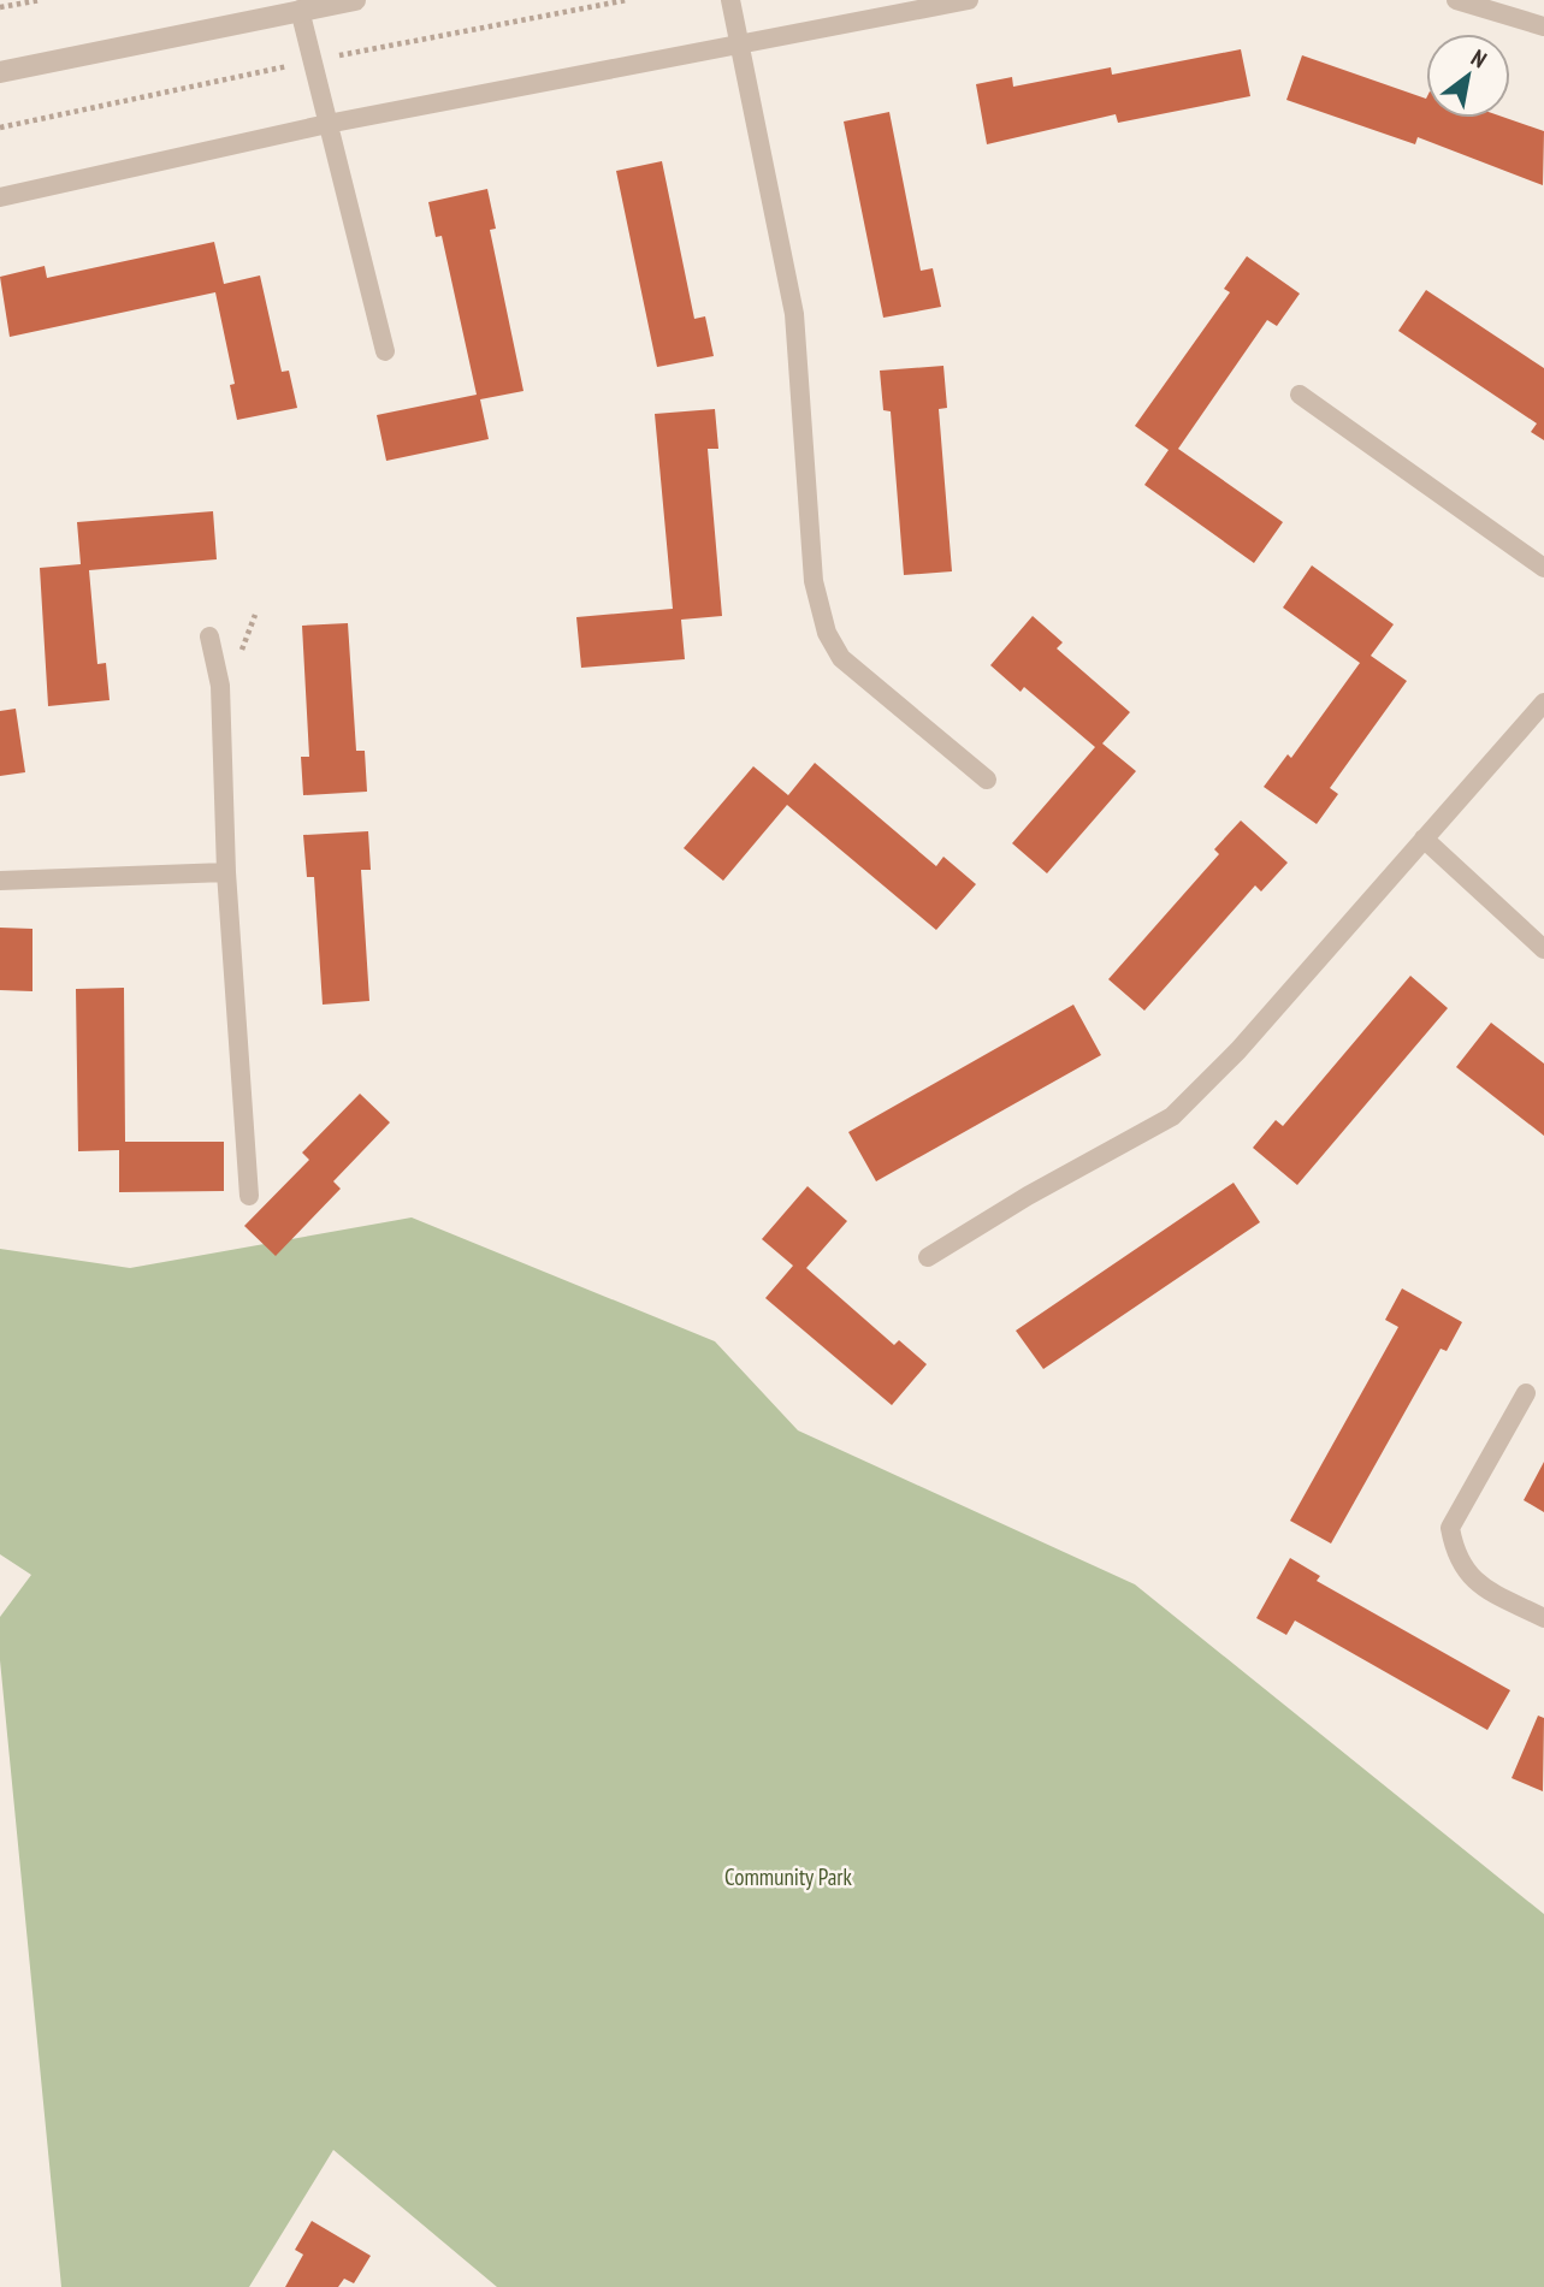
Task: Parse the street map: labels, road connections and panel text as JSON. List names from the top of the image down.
{
  "parks": ["Community Park"],
  "north": "top right"
}
